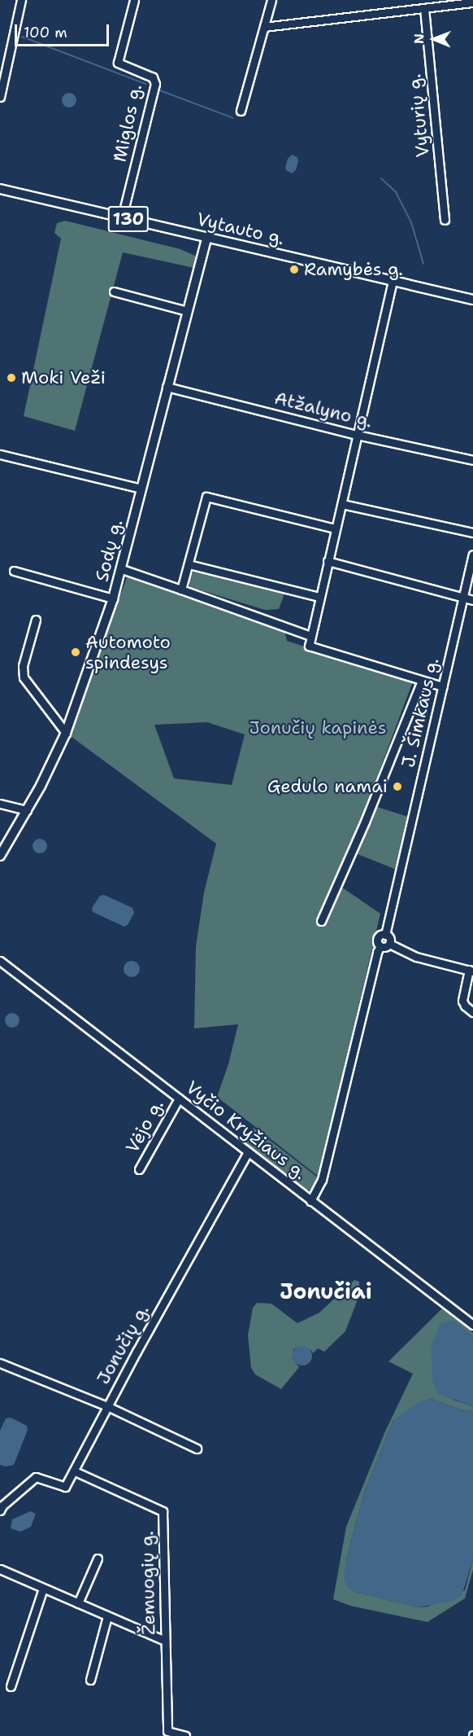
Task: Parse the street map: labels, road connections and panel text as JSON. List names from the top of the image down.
{
  "streets": {
    "main road": ["130", "Vytauto g.", "Sodų g."],
    "street": [
      "Vyturių g.",
      "Miglos g.",
      "Atžalyno g.",
      "J. Šimkaus g.",
      "Vėjo g.",
      "Vyčio Kryžiaus g.",
      "Jonučių g.",
      "Žemuogių g."
    ]
  },
  "crossings": [
    ["Miglos g.", "Vytauto g."],
    ["Vytauto g.", "Sodų g."],
    ["Atžalyno g.", "Sodų g."],
    ["J. Šimkaus g.", "Vyčio Kryžiaus g."],
    ["Vėjo g.", "Vyčio Kryžiaus g."],
    ["Vyčio Kryžiaus g.", "Jonučių g."],
    ["Jonučių g.", "Žemuogių g."]
  ],
  "districts": ["Jonučiai"],
  "parks": ["Jonučių kapinės"],
  "places": [
    "Ramybės g.",
    "Moki Veži",
    "Automoto spindesys",
    "Gedulo namai"
  ],
  "scale_bar": "100 m",
  "north": "left"
}
